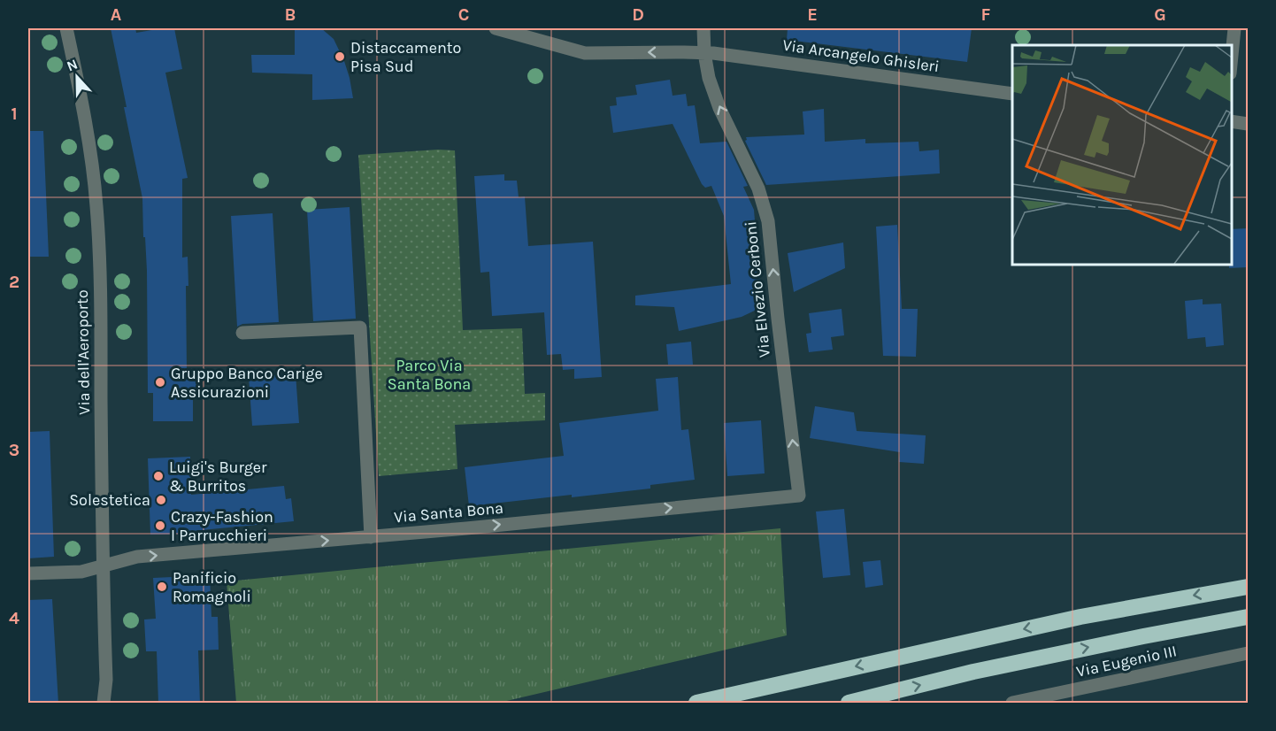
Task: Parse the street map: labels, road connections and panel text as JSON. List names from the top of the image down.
{
  "streets": {
    "street": [
      "Via Arcangelo Ghisleri",
      "Via Elvezio Cerboni",
      "Via dell'Aeroporto",
      "Via Santa Bona",
      "Via Eugenio III"
    ]
  },
  "crossings": [
    ["Via Arcangelo Ghisleri", "Via Elvezio Cerboni"],
    ["Via Elvezio Cerboni", "Via Santa Bona"],
    ["Via dell'Aeroporto", "Via Santa Bona"]
  ],
  "one_way": ["Via Arcangelo Ghisleri", "Via Elvezio Cerboni", "Via Santa Bona"],
  "parks": ["Parco Via Santa Bona"],
  "places": [
    "Distaccamento Pisa Sud",
    "Gruppo Banco Carige Assicurazioni",
    "Luigi's Burger & Burritos",
    "Solestetica",
    "Crazy-Fashion I Parrucchieri",
    "Panificio Romagnoli"
  ],
  "north": "top",
  "grid": {
    "columns": [
      "A",
      "B",
      "C",
      "D",
      "E",
      "F",
      "G"
    ],
    "rows": [
      "1",
      "2",
      "3",
      "4"
    ]
  }
}
